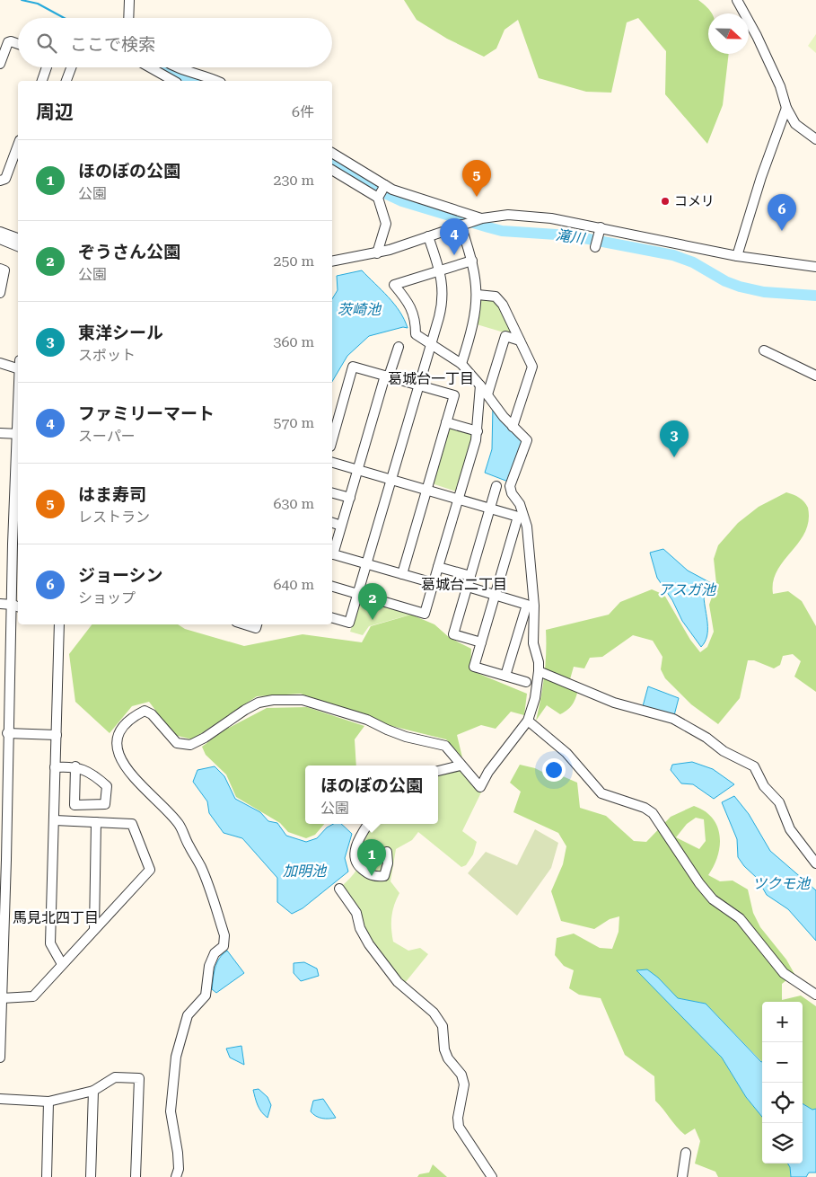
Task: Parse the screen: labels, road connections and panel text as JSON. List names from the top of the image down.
{
  "districts": ["葛城台一丁目", "葛城台二丁目", "馬見北四丁目"],
  "water": [
    "滝川",
    "茨崎池",
    "アスガ池",
    "加明池",
    "ツクモ池"
  ],
  "places": ["コメリ"],
  "north": "right",
  "page": {
    "search": "ここで検索",
    "heading": ["周辺", "6件"],
    "list": [
      {
        "mark": "1",
        "name": "ほのぼの公園",
        "note": "公園",
        "value": "230 m"
      },
      {
        "mark": "2",
        "name": "ぞうさん公園",
        "note": "公園",
        "value": "250 m"
      },
      {
        "mark": "3",
        "name": "東洋シール",
        "note": "スポット",
        "value": "360 m"
      },
      {
        "mark": "4",
        "name": "ファミリーマート",
        "note": "スーパー",
        "value": "570 m"
      },
      {
        "mark": "5",
        "name": "はま寿司",
        "note": "レストラン",
        "value": "630 m"
      },
      {
        "mark": "6",
        "name": "ジョーシン",
        "note": "ショップ",
        "value": "640 m"
      }
    ],
    "pins": [
      "5",
      "6",
      "4",
      "3",
      "2",
      "1"
    ],
    "popup": ["ほのぼの公園", "公園"],
    "map_buttons": ["+", "−"]
  }
}
